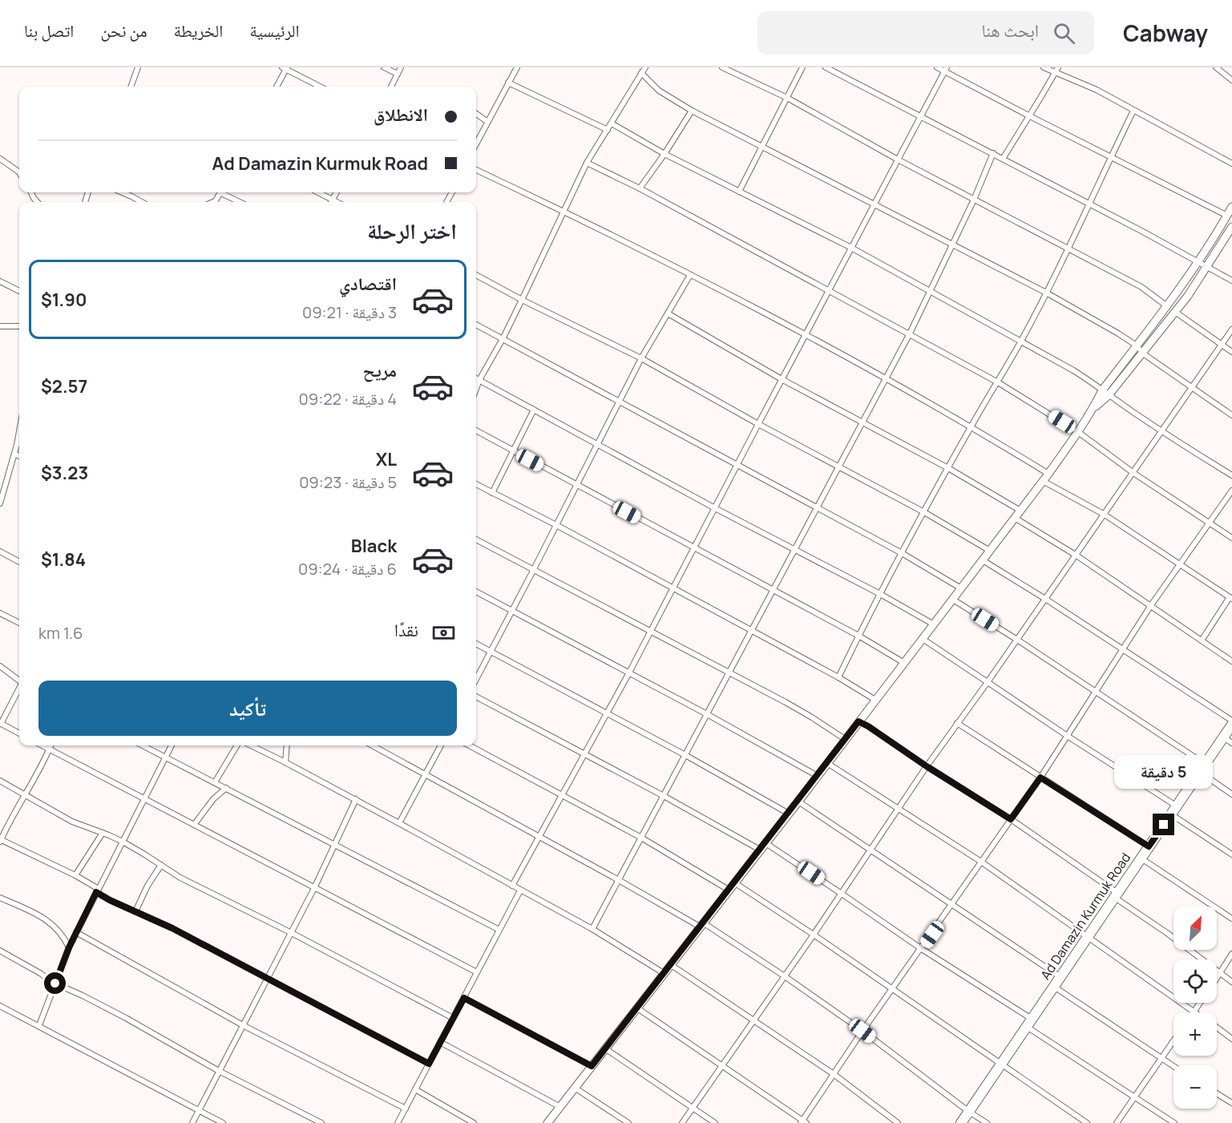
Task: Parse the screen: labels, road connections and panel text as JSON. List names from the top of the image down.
{
  "streets": {
    "highway": ["Ad Damazin Kurmuk Road"]
  },
  "north": "top right",
  "page": {
    "header": "Cabway",
    "search": "ابحث هنا",
    "nav": [
      "الرئيسية",
      "الخريطة",
      "من نحن",
      "اتصل بنا"
    ],
    "banner": ["الانطلاق", "Ad Damazin Kurmuk Road"],
    "heading": "اختر الرحلة",
    "list": [
      {
        "name": "اقتصادي",
        "note": "3 دقيقة · 09:21",
        "value": "$1.90"
      },
      {
        "name": "مريح",
        "note": "4 دقيقة · 09:22",
        "value": "$2.57"
      },
      {
        "name": "XL",
        "note": "5 دقيقة · 09:23",
        "value": "$3.23"
      },
      {
        "name": "Black",
        "note": "6 دقيقة · 09:24",
        "value": "$1.84"
      }
    ],
    "pay": ["نقدًا", "1.6 km"],
    "buttons": "تأكيد",
    "bubble": "5 دقيقة",
    "map_buttons": ["+", "−"]
  }
}
